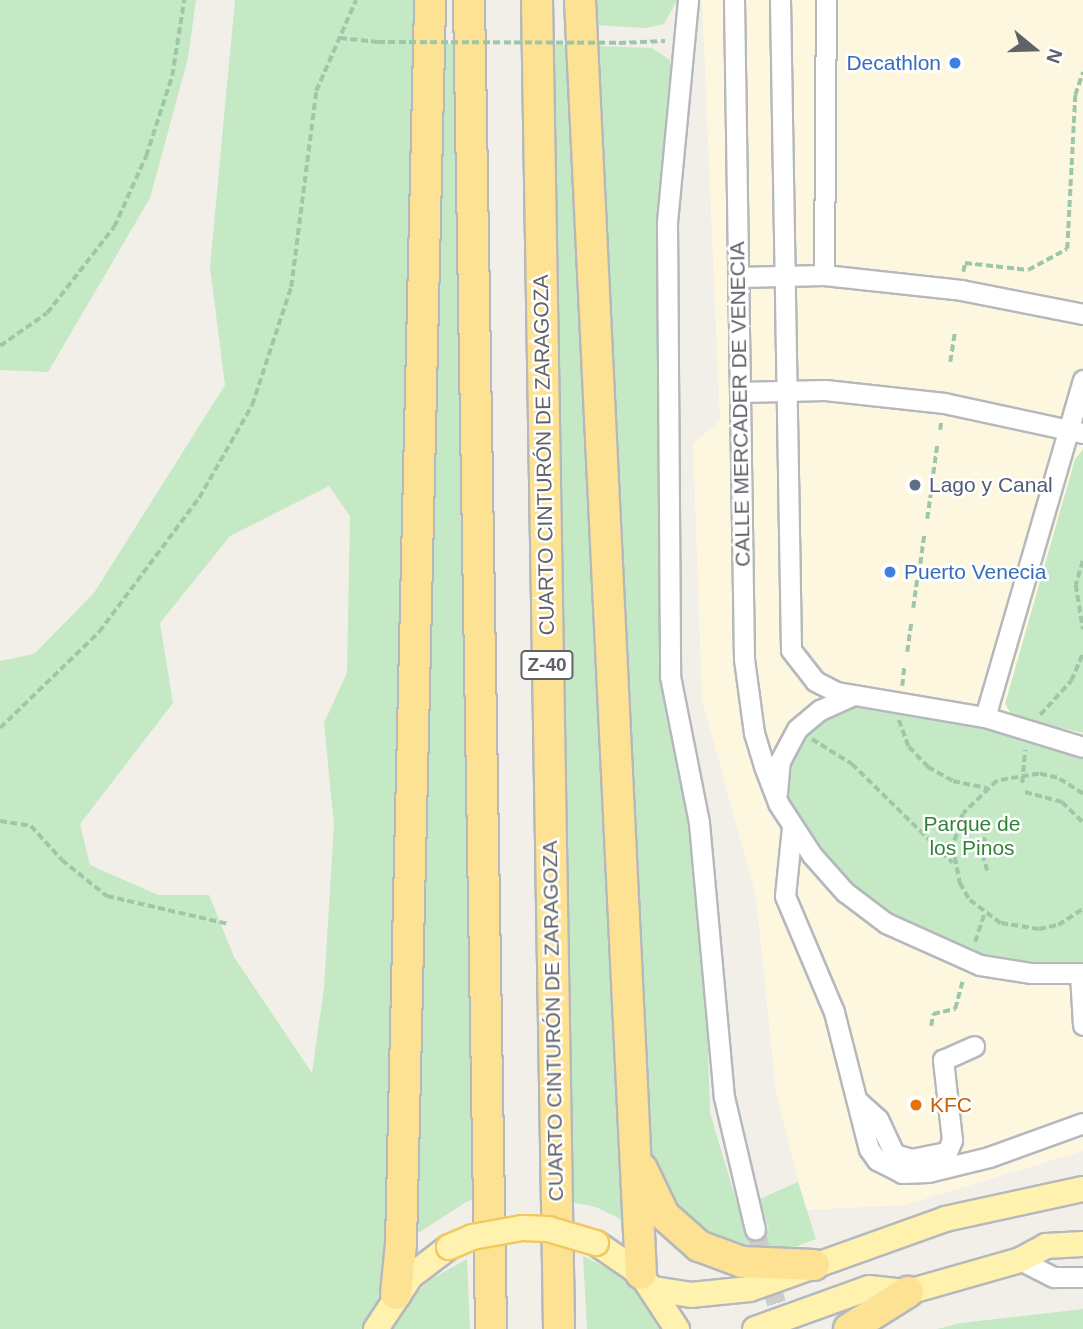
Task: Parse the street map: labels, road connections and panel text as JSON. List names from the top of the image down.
{
  "streets": {
    "highway": ["CUARTO CINTURÓN DE ZARAGOZA", "Z-40"],
    "street": ["CALLE MERCADER DE VENECIA"]
  },
  "parks": ["Parque de los Pinos"],
  "places": [
    "Decathlon",
    "Lago y Canal",
    "Puerto Venecia",
    "KFC"
  ],
  "north": "right"
}
